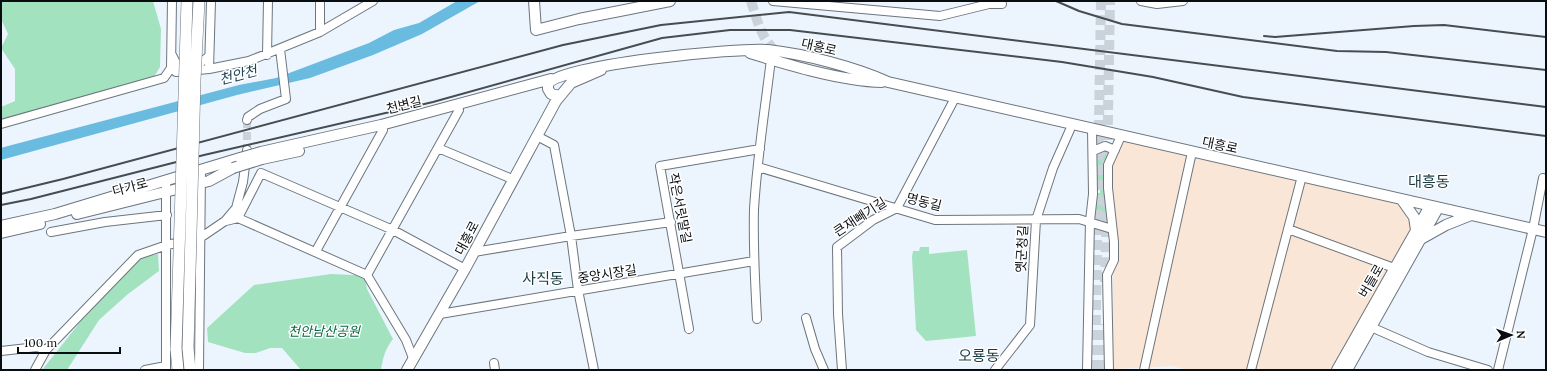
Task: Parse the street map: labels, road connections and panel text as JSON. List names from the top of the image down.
{
  "streets": {
    "street": [
      "대흥로",
      "천변길",
      "다가로",
      "명동길",
      "작은서릿말길",
      "큰재빼기길",
      "옛군청길",
      "중앙시장길",
      "버들로"
    ]
  },
  "crossings": [
    ["대흥로", "천변길"],
    ["대흥로", "큰재빼기길"],
    ["대흥로", "옛군청길"],
    ["대흥로", "중앙시장길"],
    ["대흥로", "버들로"],
    ["천변길", "다가로"],
    ["명동길", "큰재빼기길"],
    ["명동길", "옛군청길"],
    ["작은서릿말길", "중앙시장길"]
  ],
  "districts": ["대흥동", "사직동", "오룡동"],
  "water": ["천안천"],
  "parks": ["천안남산공원"],
  "scale_bar": "100 m",
  "north": "right"
}
